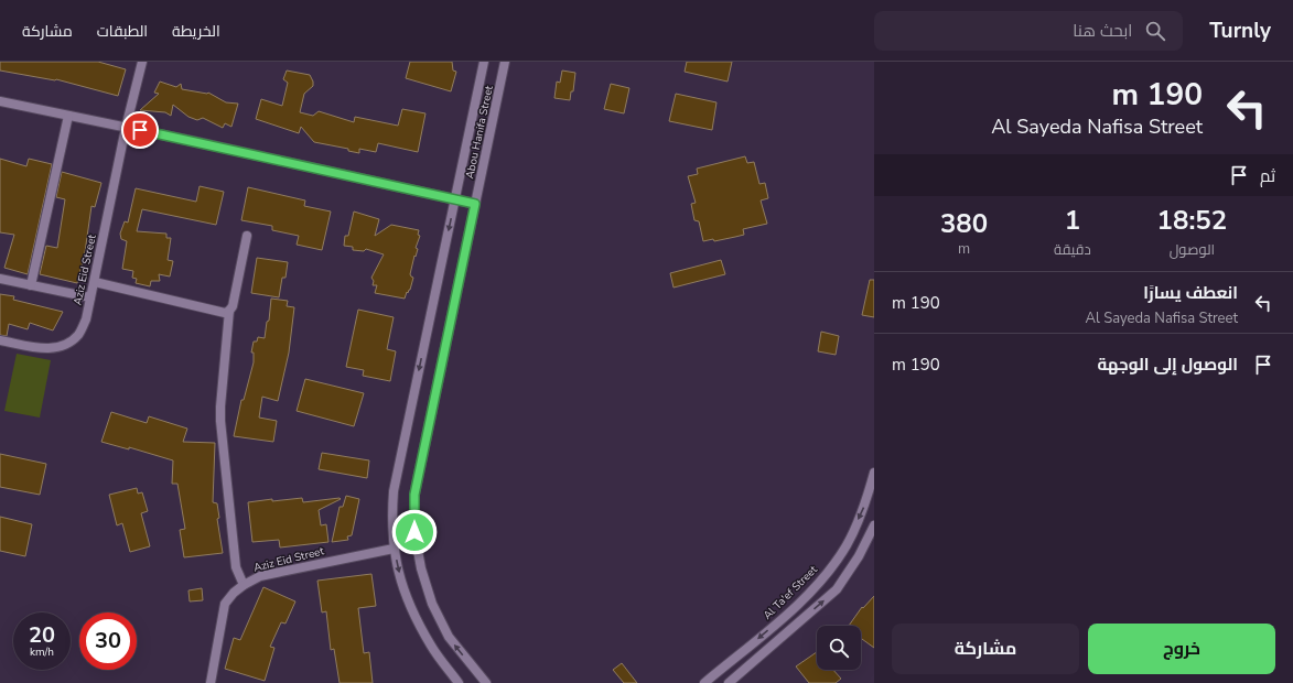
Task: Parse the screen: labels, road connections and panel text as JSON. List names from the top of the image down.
{
  "streets": {
    "street": ["Abou Hanifa Street", "Aziz Eid Street", "Al Ta'ef Street"]
  },
  "crossings": [
    ["Abou Hanifa Street", "Aziz Eid Street"]
  ],
  "page": {
    "header": "Turnly",
    "search": "ابحث هنا",
    "nav": ["الخريطة", "الطبقات", "مشاركة"],
    "turn": ["190 m", "Al Sayeda Nafisa Street"],
    "then": "ثم",
    "eta": [
      "18:52",
      "الوصول",
      "1",
      "دقيقة",
      "380",
      "m"
    ],
    "list": [
      {
        "name": "انعطف يسارًا",
        "note": "Al Sayeda Nafisa Street",
        "value": "190 m"
      },
      {
        "name": "الوصول إلى الوجهة",
        "value": "190 m"
      }
    ],
    "speed": "20 km/h",
    "limit": "30",
    "buttons": ["خروج", "مشاركة"]
  }
}
